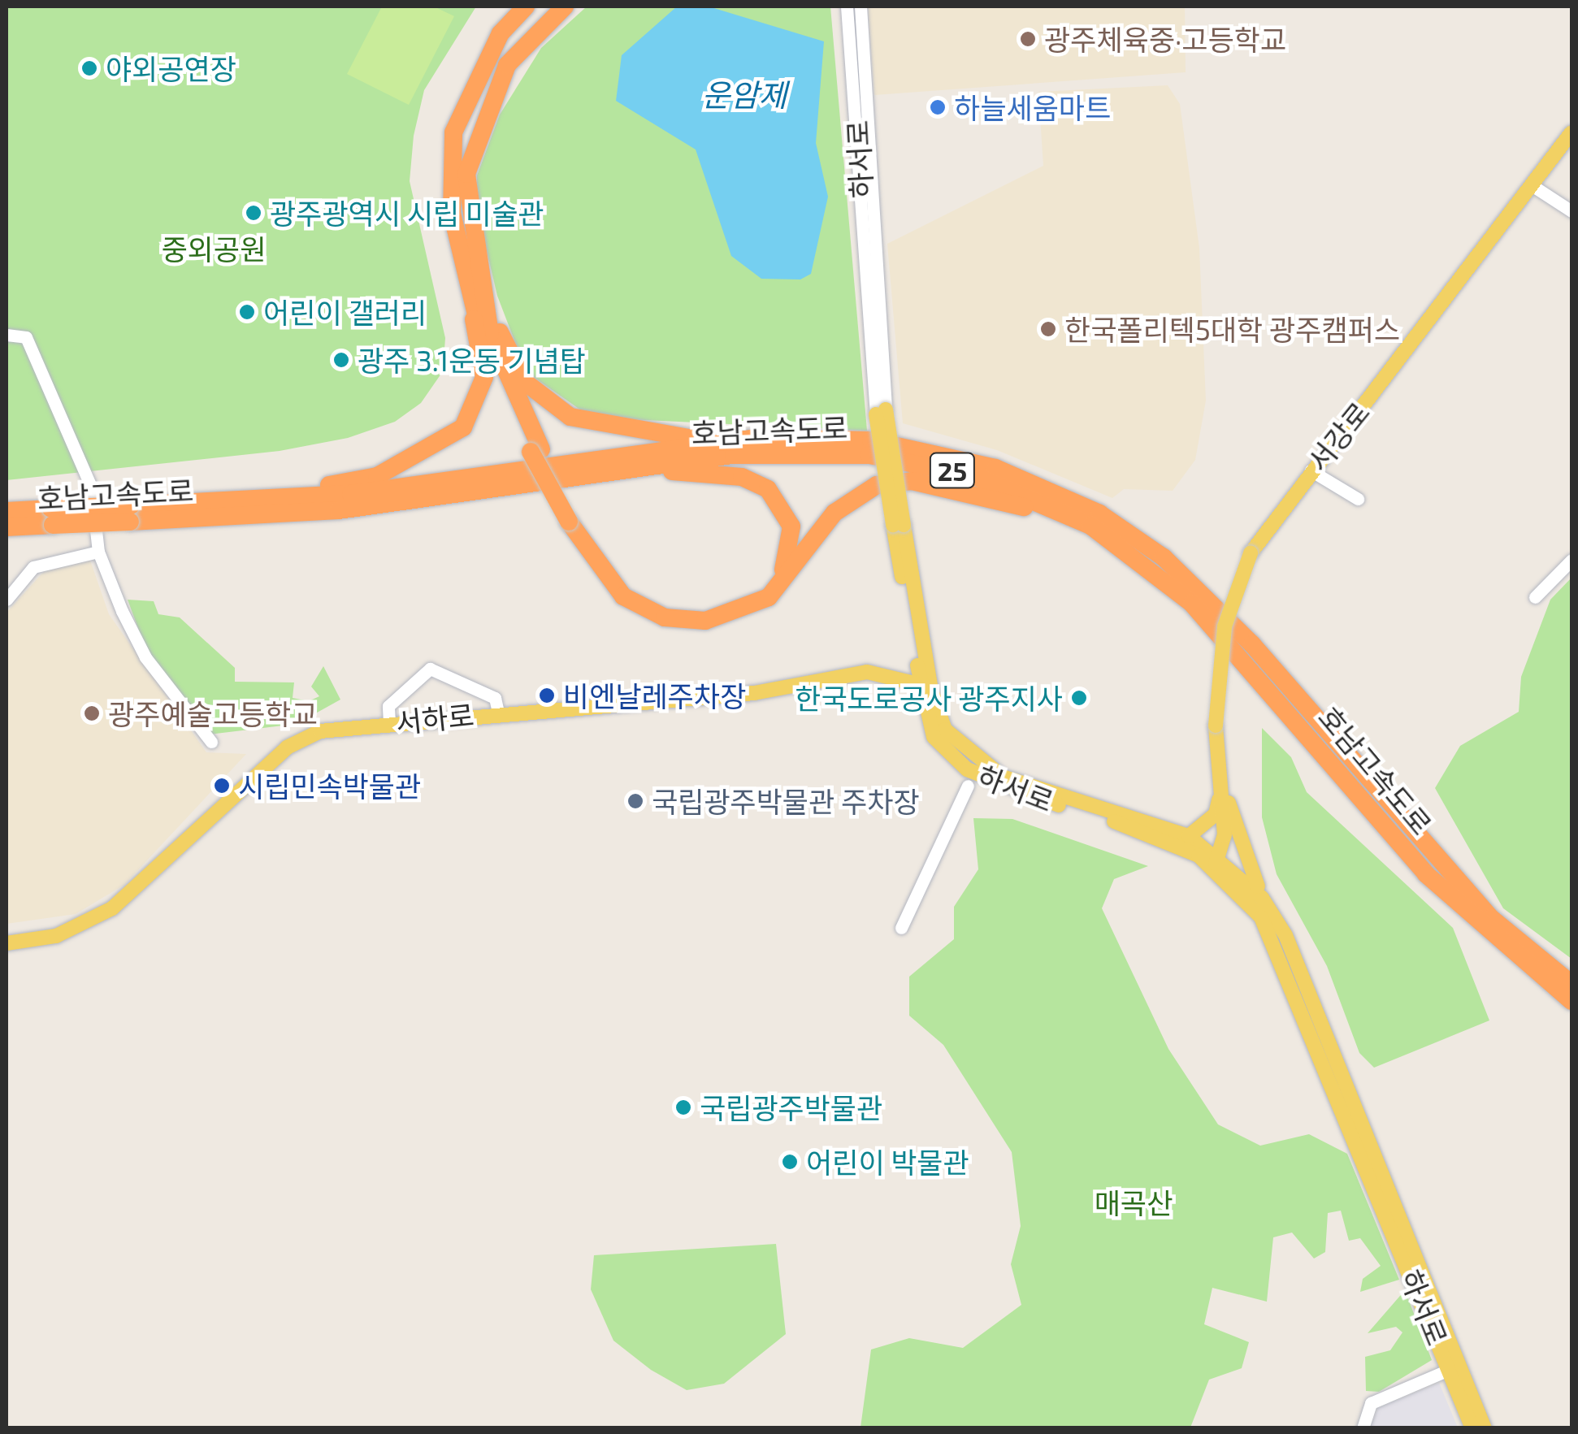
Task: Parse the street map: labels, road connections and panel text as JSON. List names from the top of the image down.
{
  "streets": {
    "highway": ["호남고속도로", "25"],
    "main road": ["하서로", "서강로", "서하로"]
  },
  "crossings": [
    ["하서로", "서강로"],
    ["하서로", "서하로"]
  ],
  "water": ["운암제"],
  "parks": ["중외공원", "매곡산"],
  "places": [
    "광주체육중·고등학교",
    "야외공연장",
    "하늘세움마트",
    "광주광역시 시립 미술관",
    "어린이 갤러리",
    "한국폴리텍5대학 광주캠퍼스",
    "광주 3.1운동 기념탑",
    "비엔날레주차장",
    "한국도로공사 광주지사",
    "광주예술고등학교",
    "시립민속박물관",
    "국립광주박물관 주차장",
    "국립광주박물관",
    "어린이 박물관"
  ]
}
